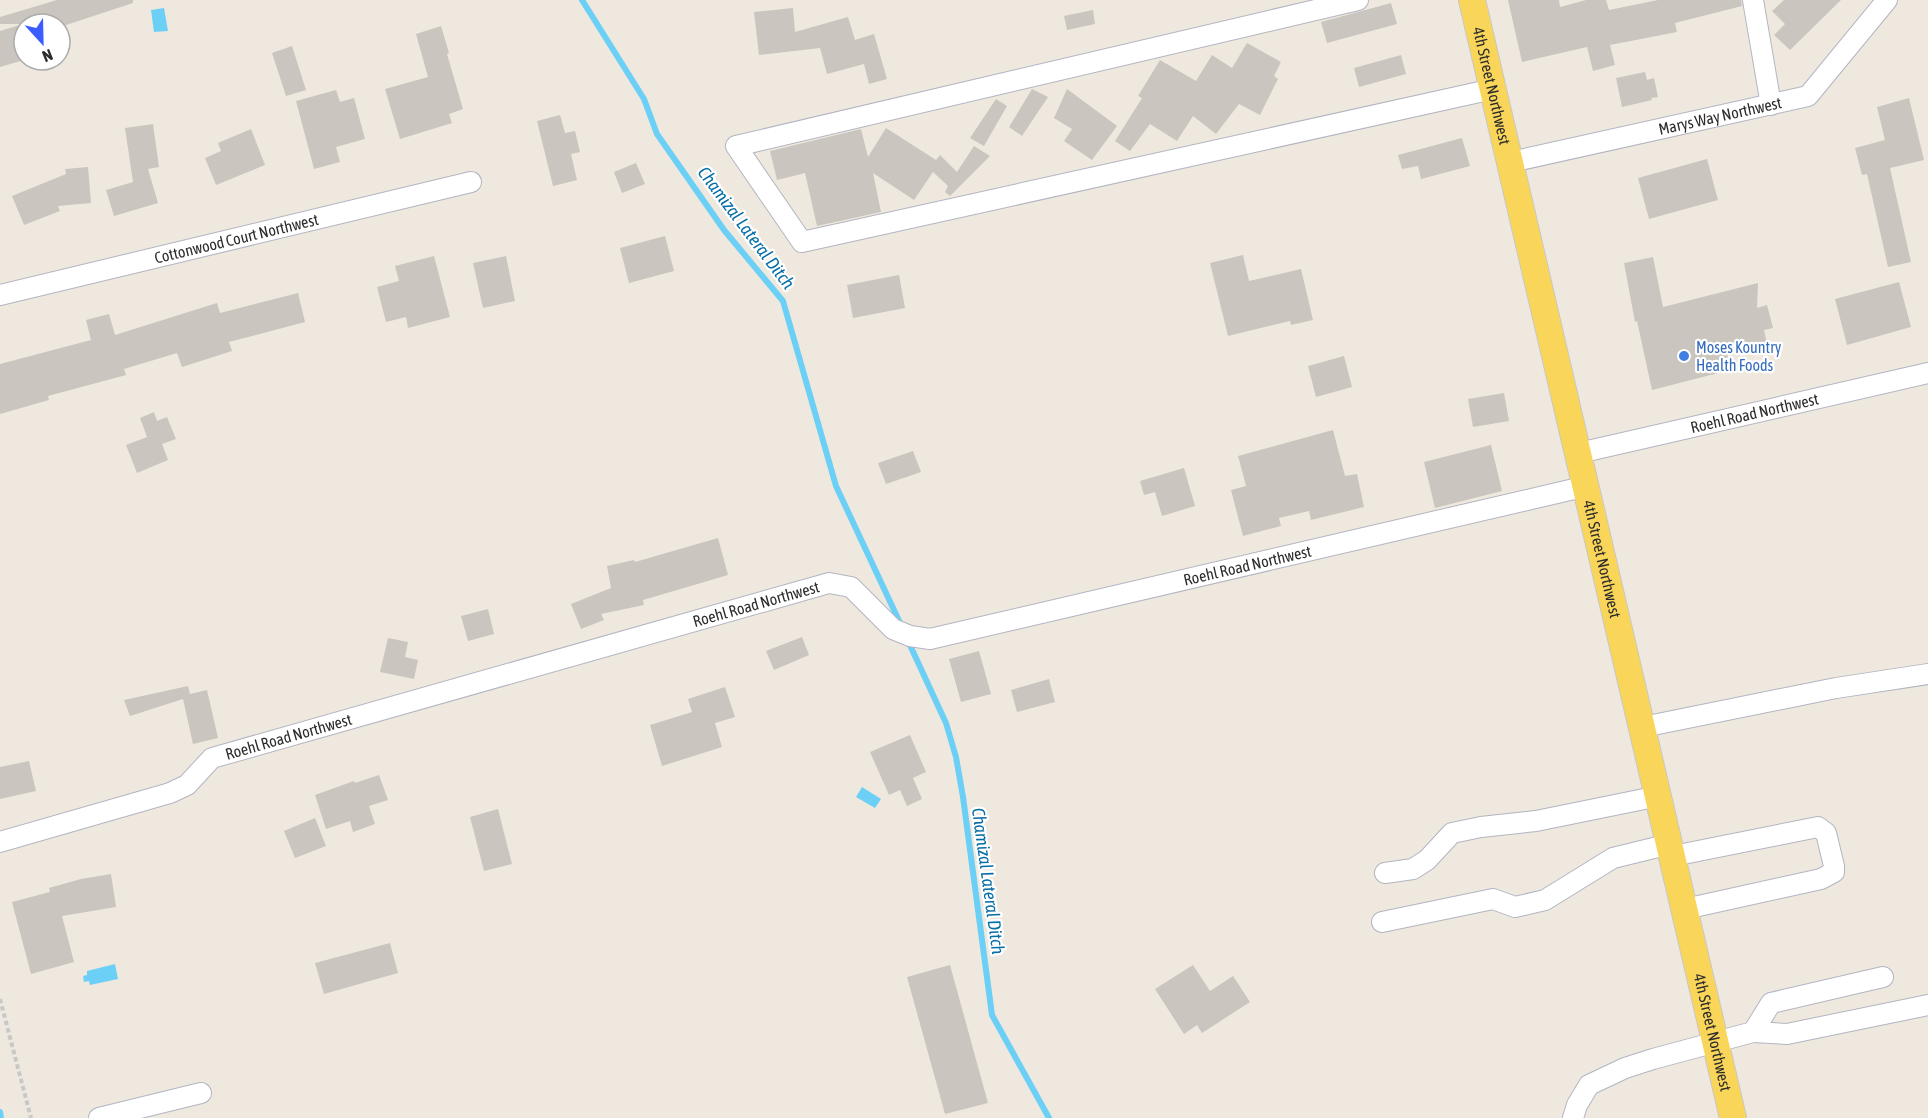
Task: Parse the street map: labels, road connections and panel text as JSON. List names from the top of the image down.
{
  "streets": {
    "main road": ["4th Street Northwest"],
    "street": ["Marys Way Northwest", "Cottonwood Court Northwest", "Roehl Road Northwest"]
  },
  "crossings": [
    ["4th Street Northwest", "Marys Way Northwest"],
    ["4th Street Northwest", "Roehl Road Northwest"]
  ],
  "water": ["Chamizal Lateral Ditch"],
  "places": ["Moses Kountry Health Foods"],
  "north": "bottom"
}
